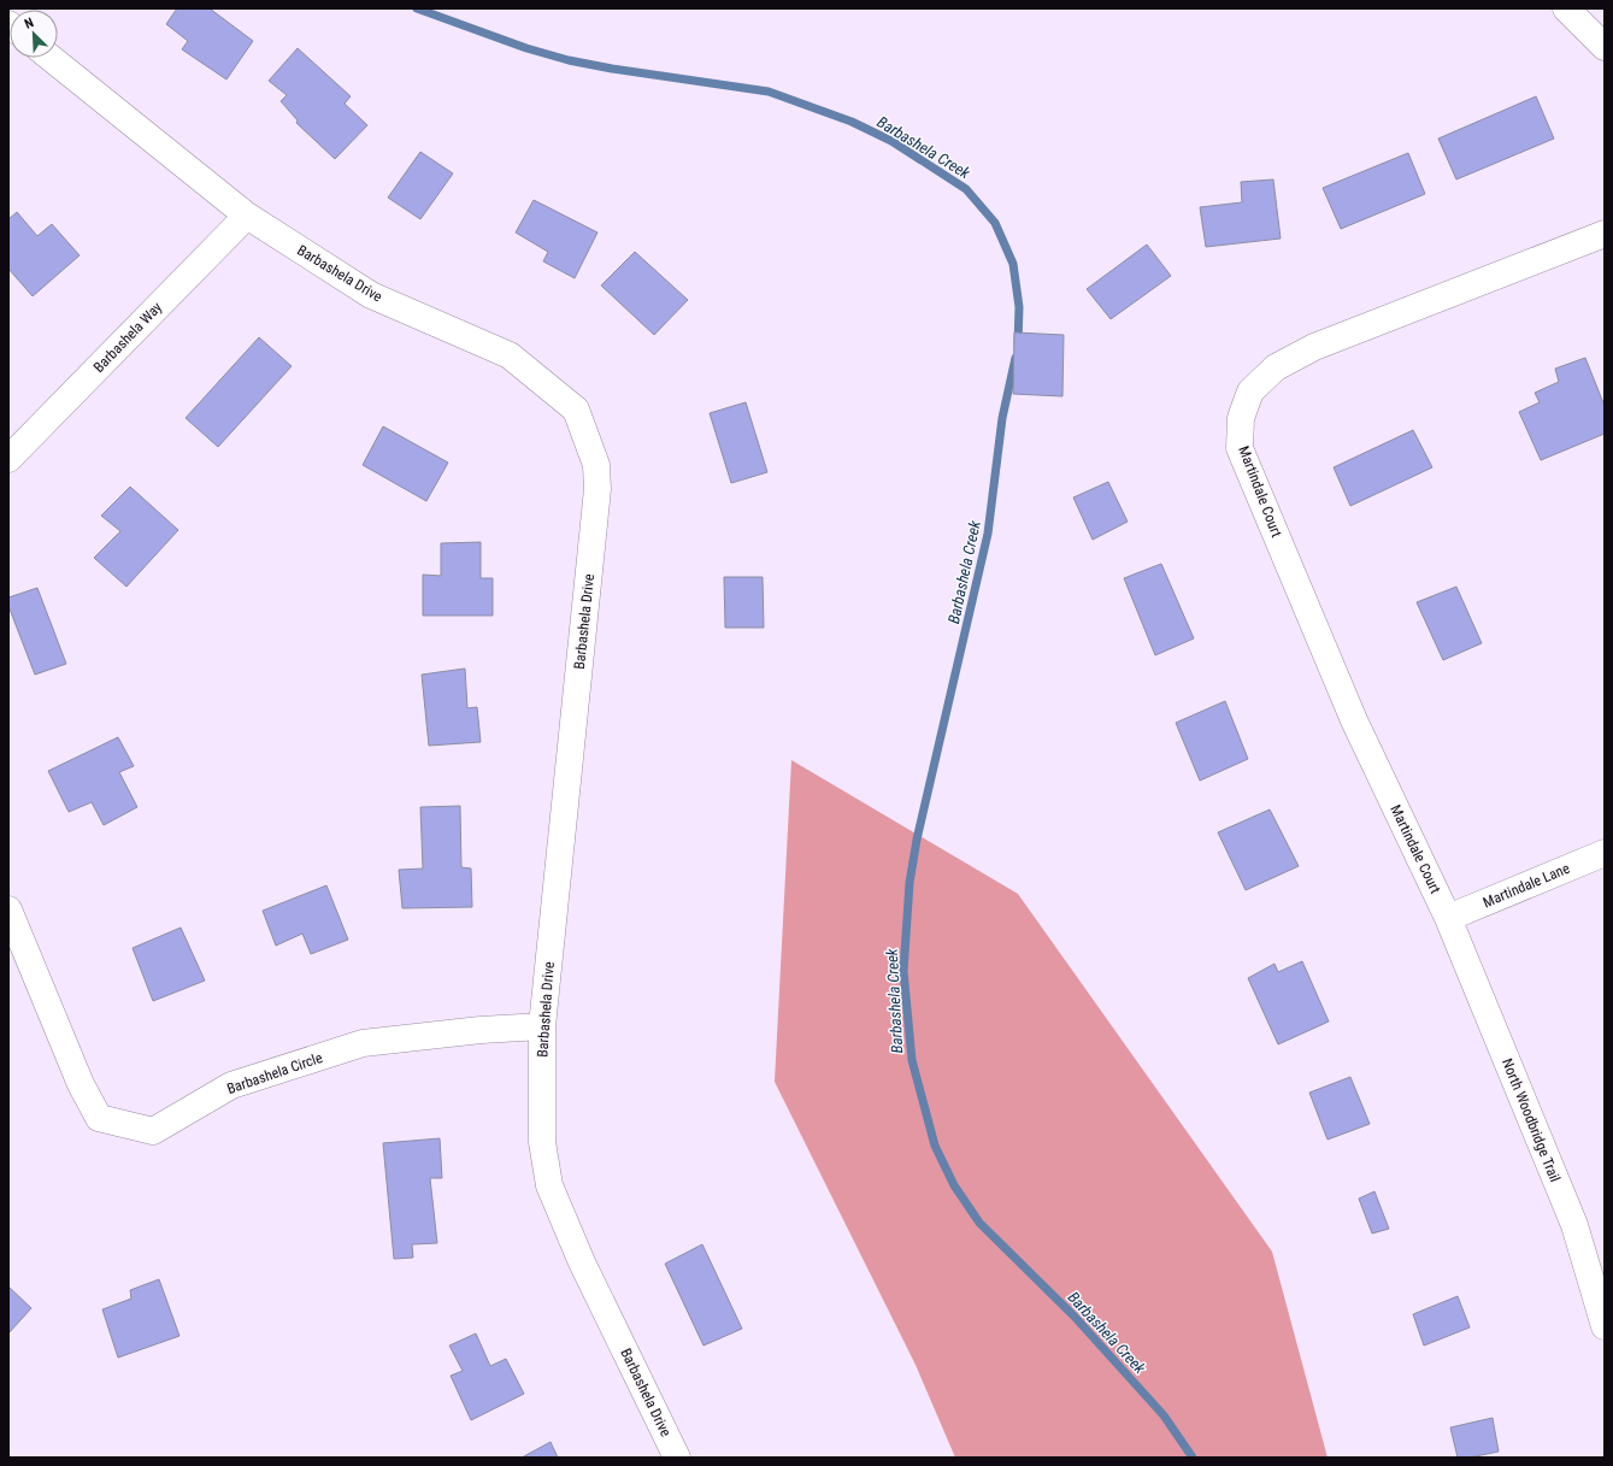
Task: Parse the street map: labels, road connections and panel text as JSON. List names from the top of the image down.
{
  "streets": {
    "street": [
      "Barbashela Drive",
      "Barbashela Way",
      "Martindale Court",
      "Martindale Lane",
      "Barbashela Circle",
      "North Woodbridge Trail"
    ]
  },
  "crossings": [
    ["Barbashela Drive", "Barbashela Way"],
    ["Barbashela Drive", "Barbashela Circle"],
    ["Martindale Court", "Martindale Lane"],
    ["Martindale Court", "North Woodbridge Trail"],
    ["Martindale Lane", "North Woodbridge Trail"]
  ],
  "water": ["Barbashela Creek"],
  "north": "top left"
}
